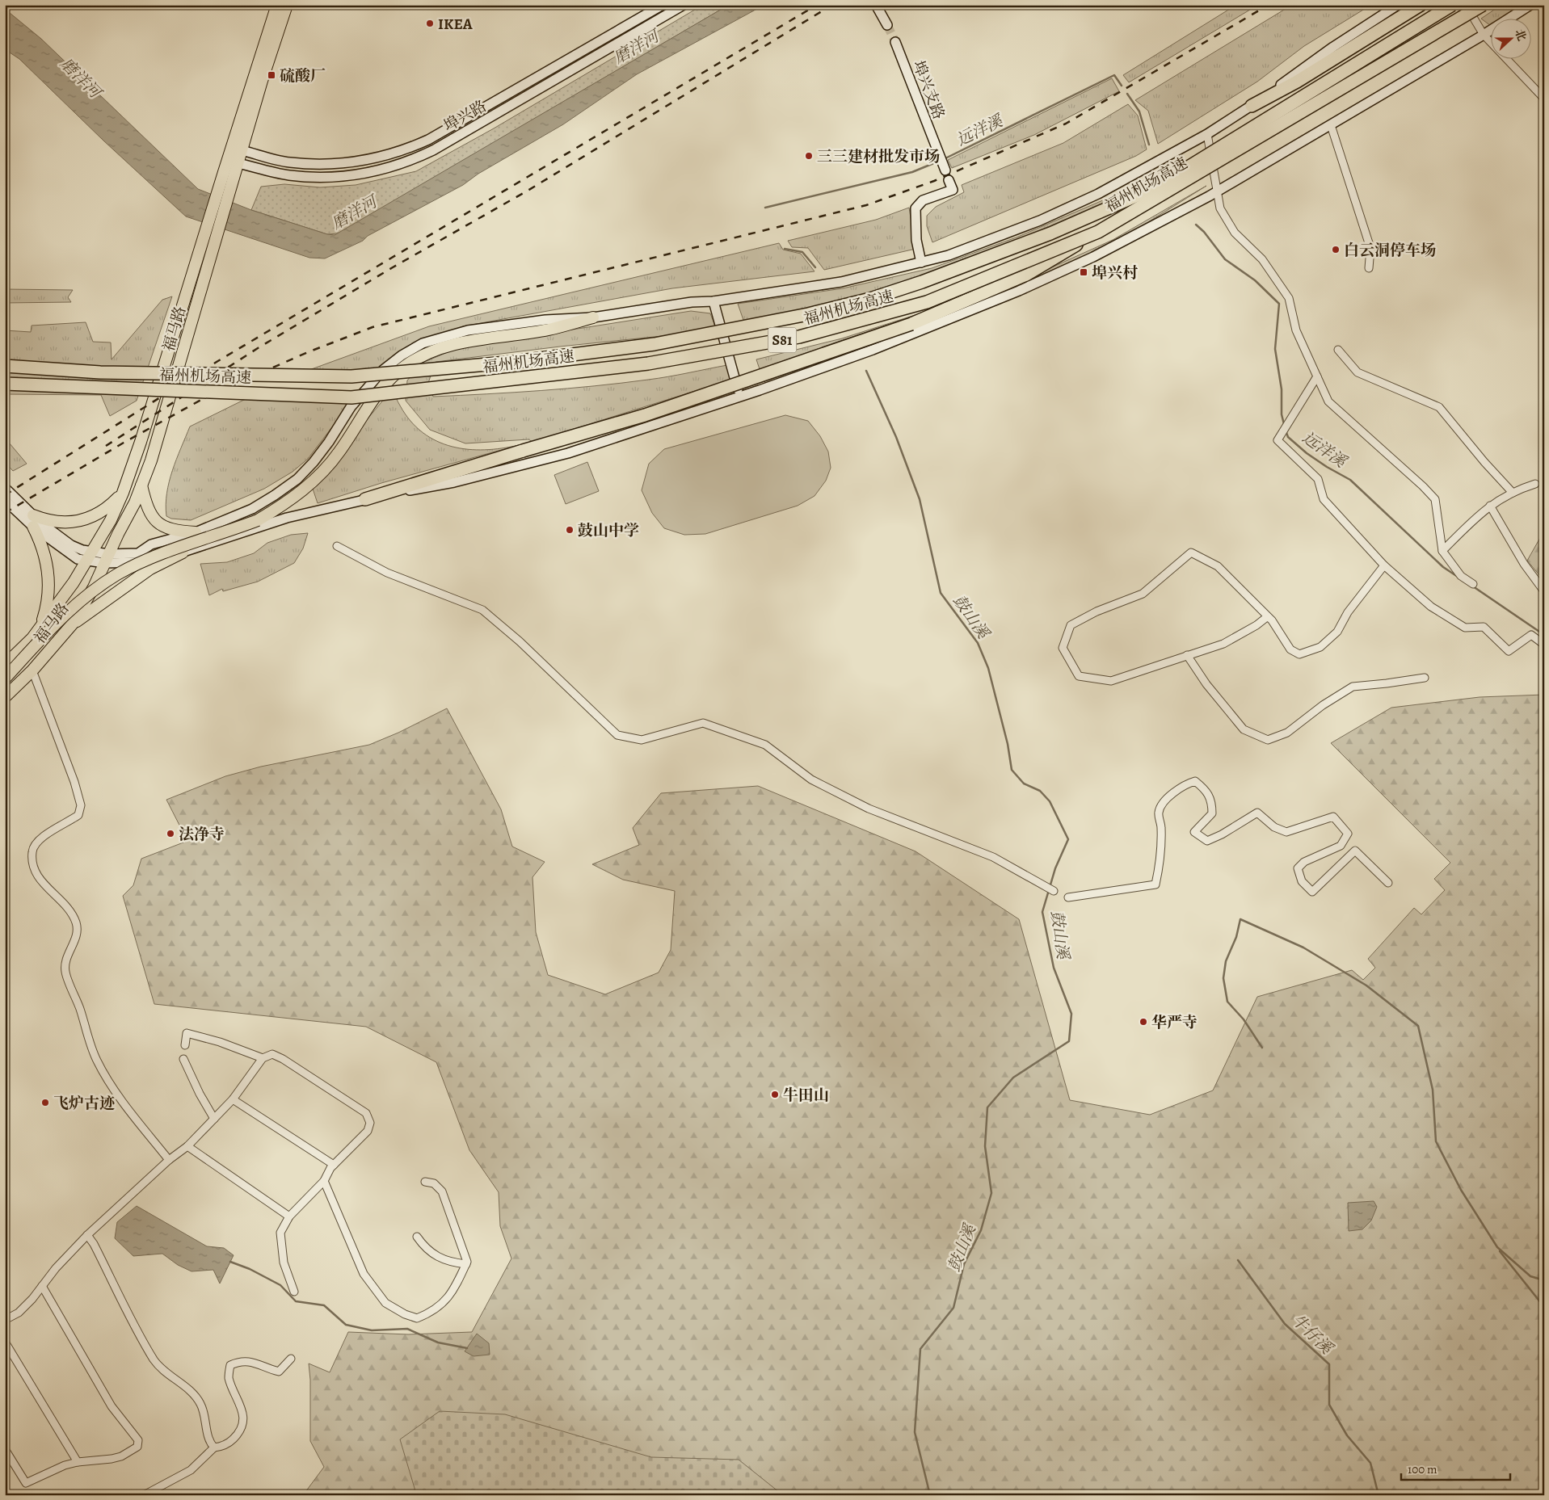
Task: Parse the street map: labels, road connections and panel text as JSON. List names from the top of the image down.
{
  "streets": {
    "highway": ["福州机场高速", "S81"],
    "main road": ["埠兴支路", "埠兴路", "福马路"]
  },
  "crossings": [
    ["埠兴路", "福马路"]
  ],
  "water": [
    "磨洋河",
    "远洋溪",
    "鼓山溪",
    "牛仔溪"
  ],
  "places": {
    "other": [
      "IKEA",
      "三三建材批发市场",
      "白云洞停车场",
      "鼓山中学",
      "法净寺",
      "华严寺",
      "牛田山",
      "飞炉古迹"
    ],
    "transit": ["硫酸厂", "埠兴村"]
  },
  "scale_bar": "100 m",
  "north": "right"
}
